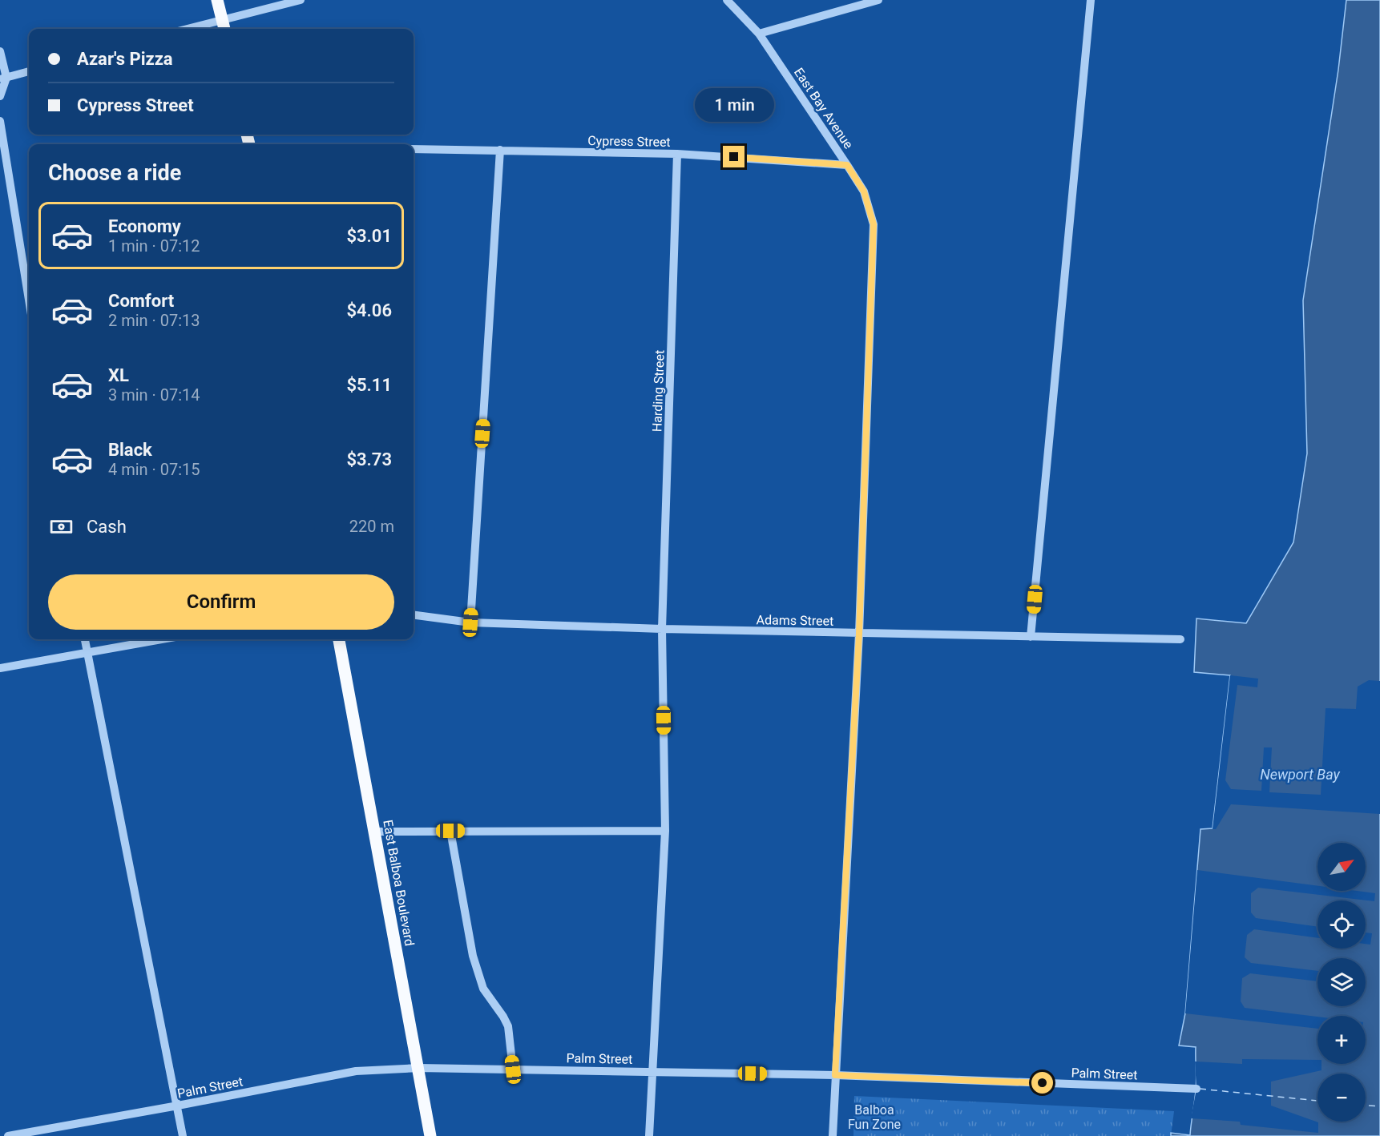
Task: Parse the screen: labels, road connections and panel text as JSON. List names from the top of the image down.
{
  "streets": {
    "main road": ["East Balboa Boulevard"],
    "street": [
      "East Bay Avenue",
      "Cypress Street",
      "Harding Street",
      "Adams Street",
      "Palm Street"
    ]
  },
  "crossings": [
    ["East Bay Avenue", "Cypress Street"],
    ["East Bay Avenue", "Adams Street"],
    ["East Bay Avenue", "Palm Street"],
    ["Cypress Street", "Harding Street"],
    ["Harding Street", "Adams Street"],
    ["Harding Street", "Palm Street"],
    ["East Balboa Boulevard", "Palm Street"]
  ],
  "water": ["Newport Bay"],
  "parks": ["Balboa Fun Zone"],
  "north": "top right",
  "page": {
    "banner": ["Azar's Pizza", "Cypress Street"],
    "bubble": "1 min",
    "heading": "Choose a ride",
    "list": [
      {
        "name": "Economy",
        "note": "1 min · 07:12",
        "value": "$3.01"
      },
      {
        "name": "Comfort",
        "note": "2 min · 07:13",
        "value": "$4.06"
      },
      {
        "name": "XL",
        "note": "3 min · 07:14",
        "value": "$5.11"
      },
      {
        "name": "Black",
        "note": "4 min · 07:15",
        "value": "$3.73"
      }
    ],
    "pay": ["Cash", "220 m"],
    "buttons": "Confirm",
    "map_buttons": ["+", "−"]
  }
}
